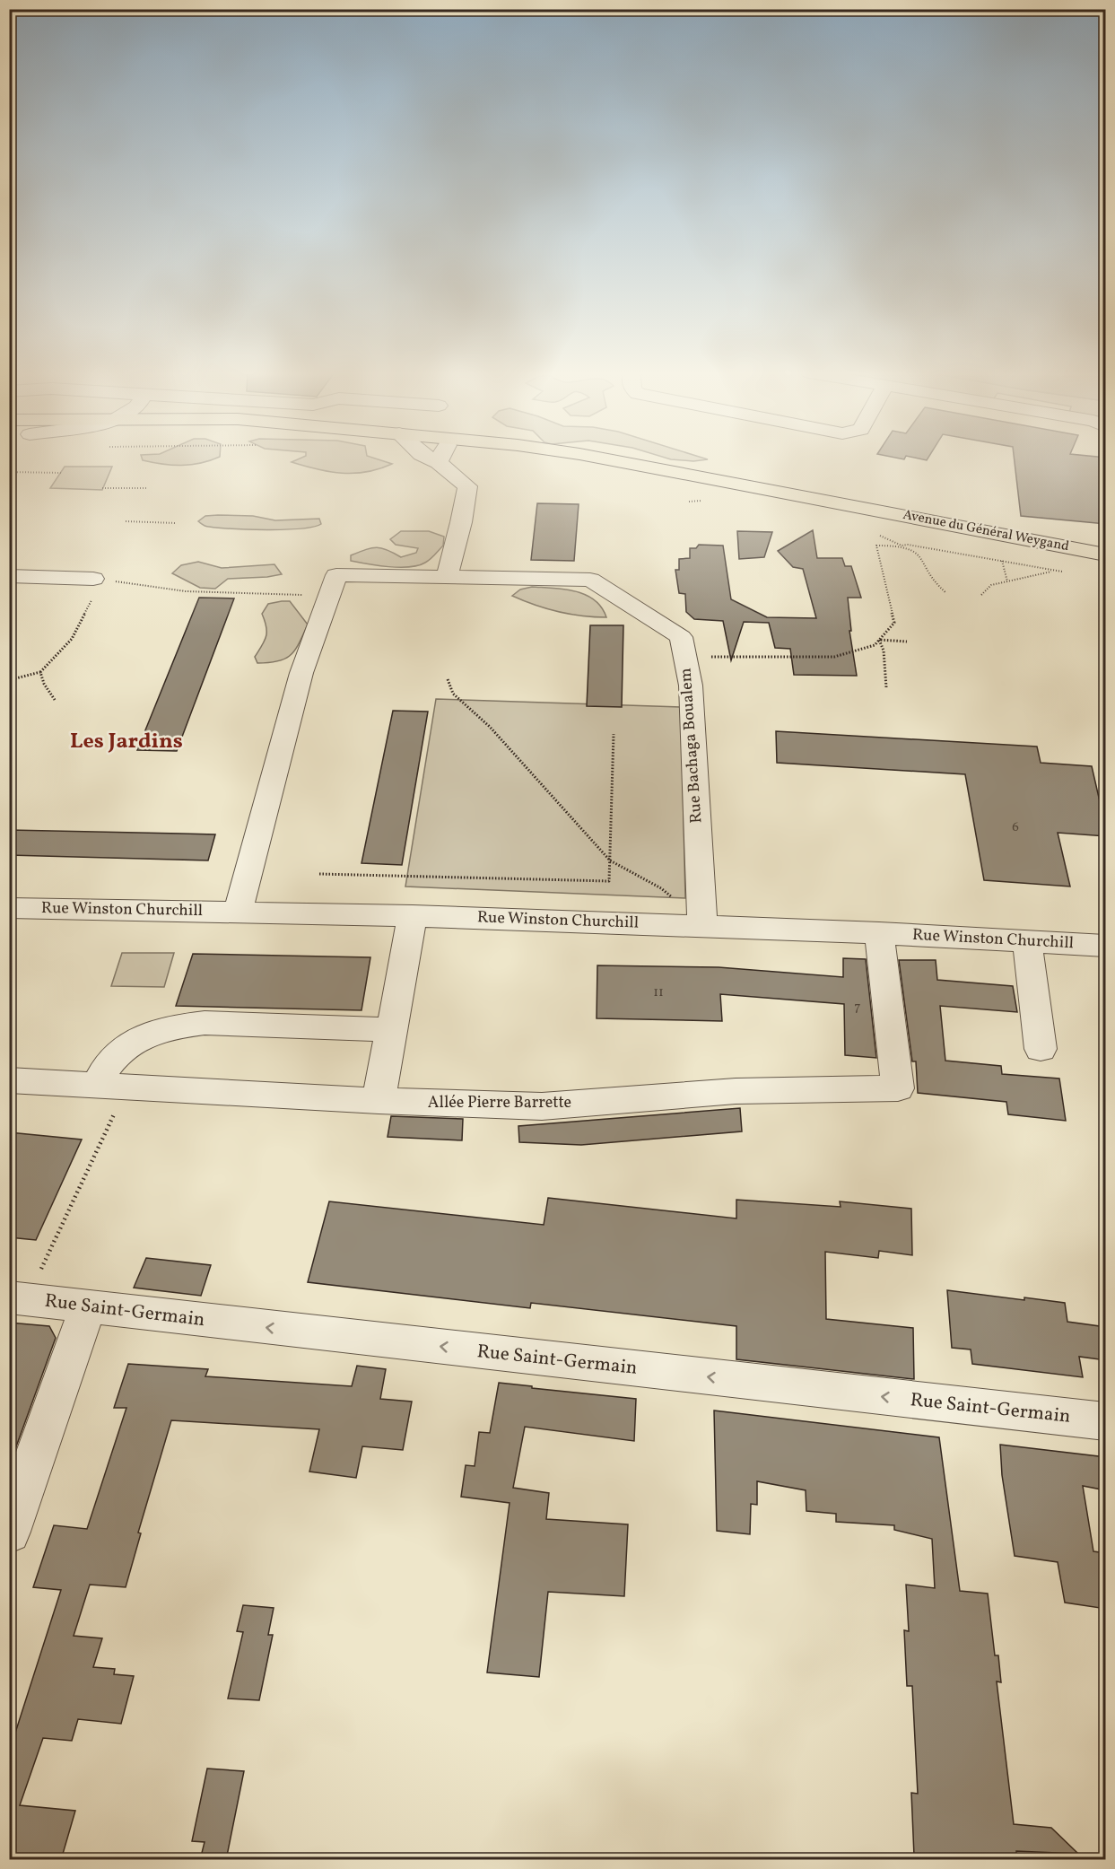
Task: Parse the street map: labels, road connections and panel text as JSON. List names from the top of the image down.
{
  "streets": {
    "main road": ["Avenue du Général Weygand"],
    "street": [
      "Rue Bachaga Boualem",
      "Rue Winston Churchill",
      "Allée Pierre Barrette",
      "Rue Saint-Germain"
    ]
  },
  "crossings": [
    ["Rue Bachaga Boualem", "Rue Winston Churchill"],
    ["Rue Winston Churchill", "Allée Pierre Barrette"]
  ],
  "one_way": ["Rue Saint-Germain"],
  "districts": ["Les Jardins"],
  "house_numbers": ["6", "11", "7"]
}
